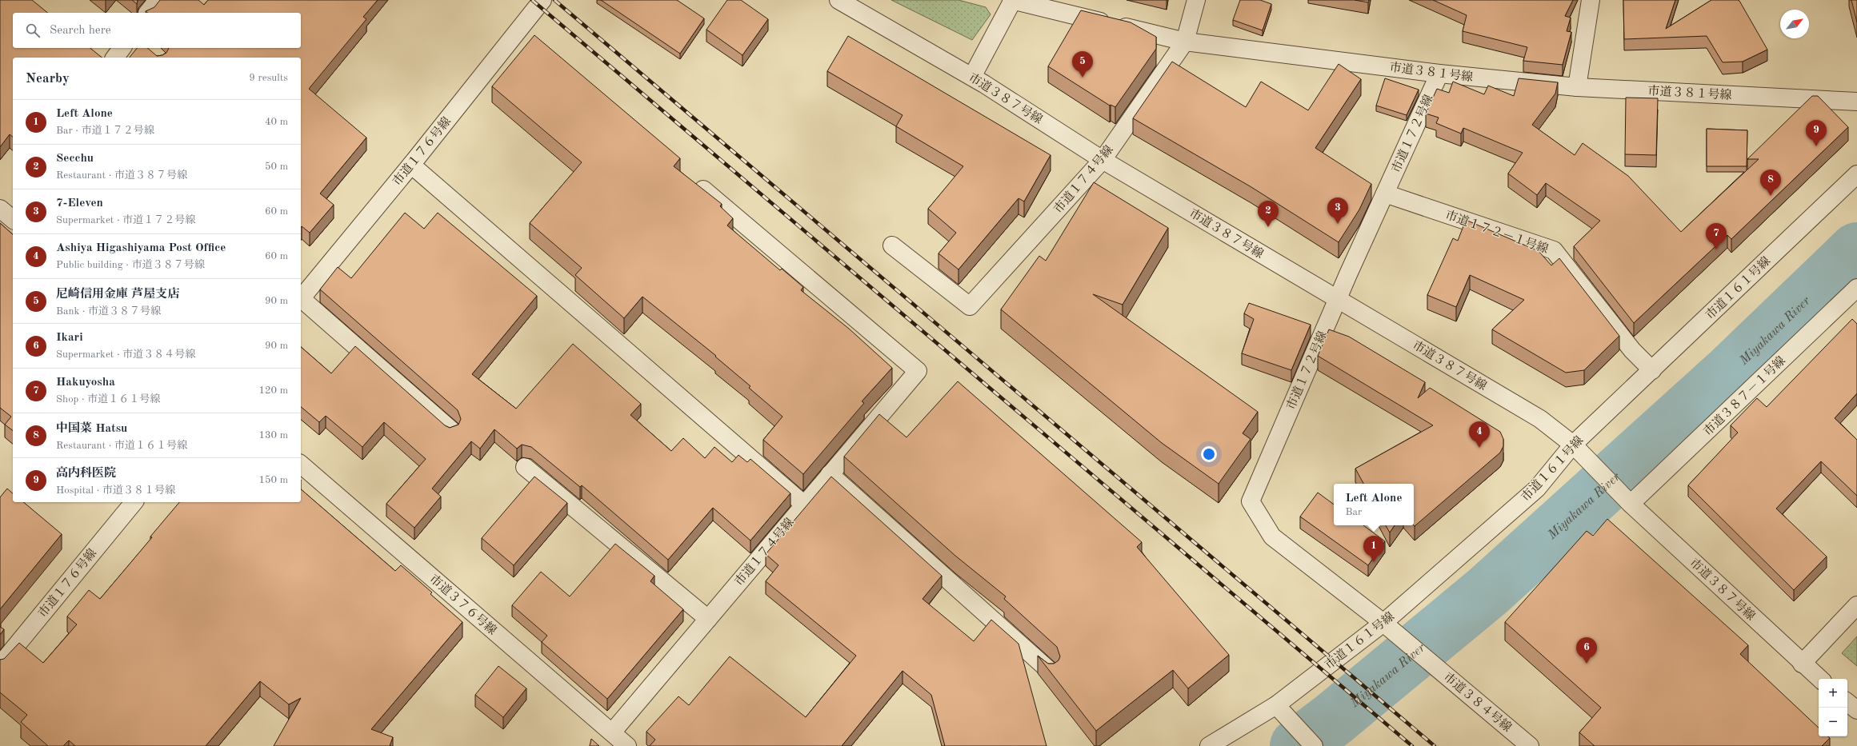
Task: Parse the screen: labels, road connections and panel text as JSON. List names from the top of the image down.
{
  "streets": {
    "street": [
      "市道３８１号線",
      "市道３８７号線",
      "市道１７２号線",
      "市道１７６号線",
      "市道１７４号線",
      "市道１７２－１号線",
      "市道１６１号線",
      "市道３８７－１号線",
      "市道３７６号線",
      "市道３８４号線"
    ]
  },
  "crossings": [
    ["市道３８１号線", "市道１７２号線"],
    ["市道３８１号線", "市道１７４号線"],
    ["市道３８７号線", "市道１７２号線"],
    ["市道３８７号線", "市道１７４号線"],
    ["市道３８７号線", "市道１６１号線"],
    ["市道３８７号線", "市道３８７－１号線"],
    ["市道１７２号線", "市道１７２－１号線"],
    ["市道１７２号線", "市道１６１号線"],
    ["市道１７２号線", "市道３８４号線"],
    ["市道１７４号線", "市道３７６号線"],
    ["市道１７２－１号線", "市道１６１号線"],
    ["市道１６１号線", "市道３８４号線"]
  ],
  "water": ["Miyakawa River"],
  "north": "top right",
  "page": {
    "search": "Search here",
    "pins": [
      "5",
      "9",
      "8",
      "3",
      "2",
      "7",
      "4",
      "1",
      "6"
    ],
    "heading": ["Nearby", "9 results"],
    "list": [
      {
        "mark": "1",
        "name": "Left Alone",
        "note": "Bar · 市道１７２号線",
        "value": "40 m"
      },
      {
        "mark": "2",
        "name": "Secchu",
        "note": "Restaurant · 市道３８７号線",
        "value": "50 m"
      },
      {
        "mark": "3",
        "name": "7-Eleven",
        "note": "Supermarket · 市道１７２号線",
        "value": "60 m"
      },
      {
        "mark": "4",
        "name": "Ashiya Higashiyama Post Office",
        "note": "Public building · 市道３８７号線",
        "value": "60 m"
      },
      {
        "mark": "5",
        "name": "尼崎信用金庫 芦屋支店",
        "note": "Bank · 市道３８７号線",
        "value": "90 m"
      },
      {
        "mark": "6",
        "name": "Ikari",
        "note": "Supermarket · 市道３８４号線",
        "value": "90 m"
      },
      {
        "mark": "7",
        "name": "Hakuyosha",
        "note": "Shop · 市道１６１号線",
        "value": "120 m"
      },
      {
        "mark": "8",
        "name": "中国菜 Hatsu",
        "note": "Restaurant · 市道１６１号線",
        "value": "130 m"
      },
      {
        "mark": "9",
        "name": "高内科医院",
        "note": "Hospital · 市道３８１号線",
        "value": "150 m"
      }
    ],
    "popup": ["Left Alone", "Bar"],
    "map_buttons": ["+", "−"]
  }
}
